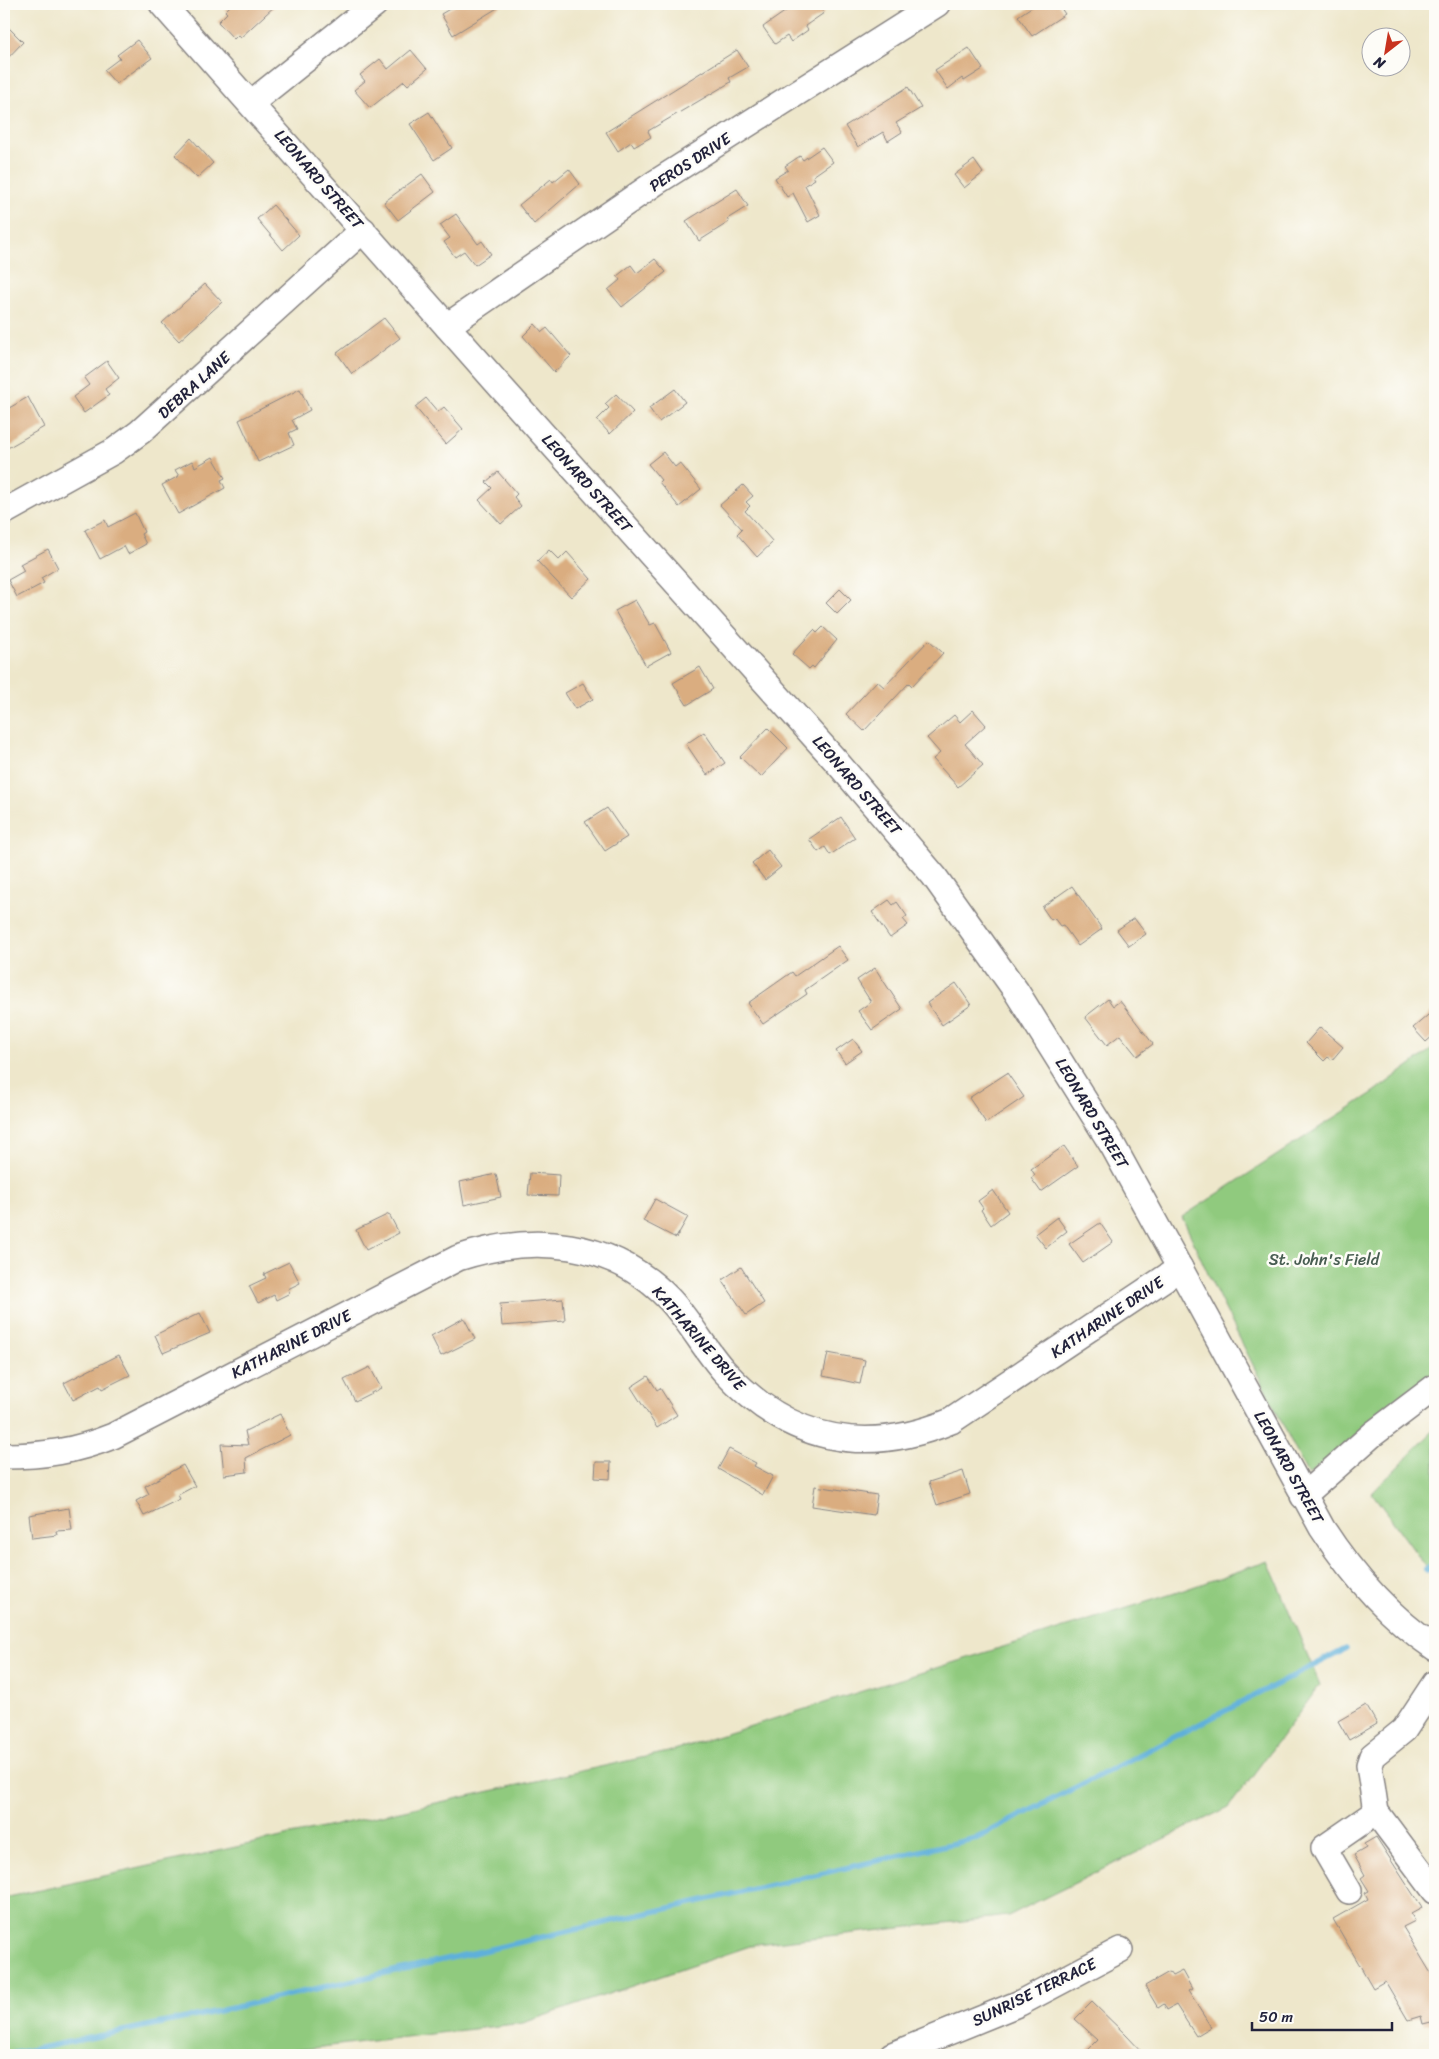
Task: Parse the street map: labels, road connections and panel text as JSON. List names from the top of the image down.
{
  "streets": {
    "street": [
      "PEROS DRIVE",
      "LEONARD STREET",
      "DEBRA LANE",
      "KATHARINE DRIVE",
      "SUNRISE TERRACE"
    ]
  },
  "crossings": [
    ["PEROS DRIVE", "LEONARD STREET"],
    ["LEONARD STREET", "DEBRA LANE"],
    ["LEONARD STREET", "KATHARINE DRIVE"]
  ],
  "parks": ["St. John's Field"],
  "scale_bar": "50 m",
  "north": "bottom left"
}
